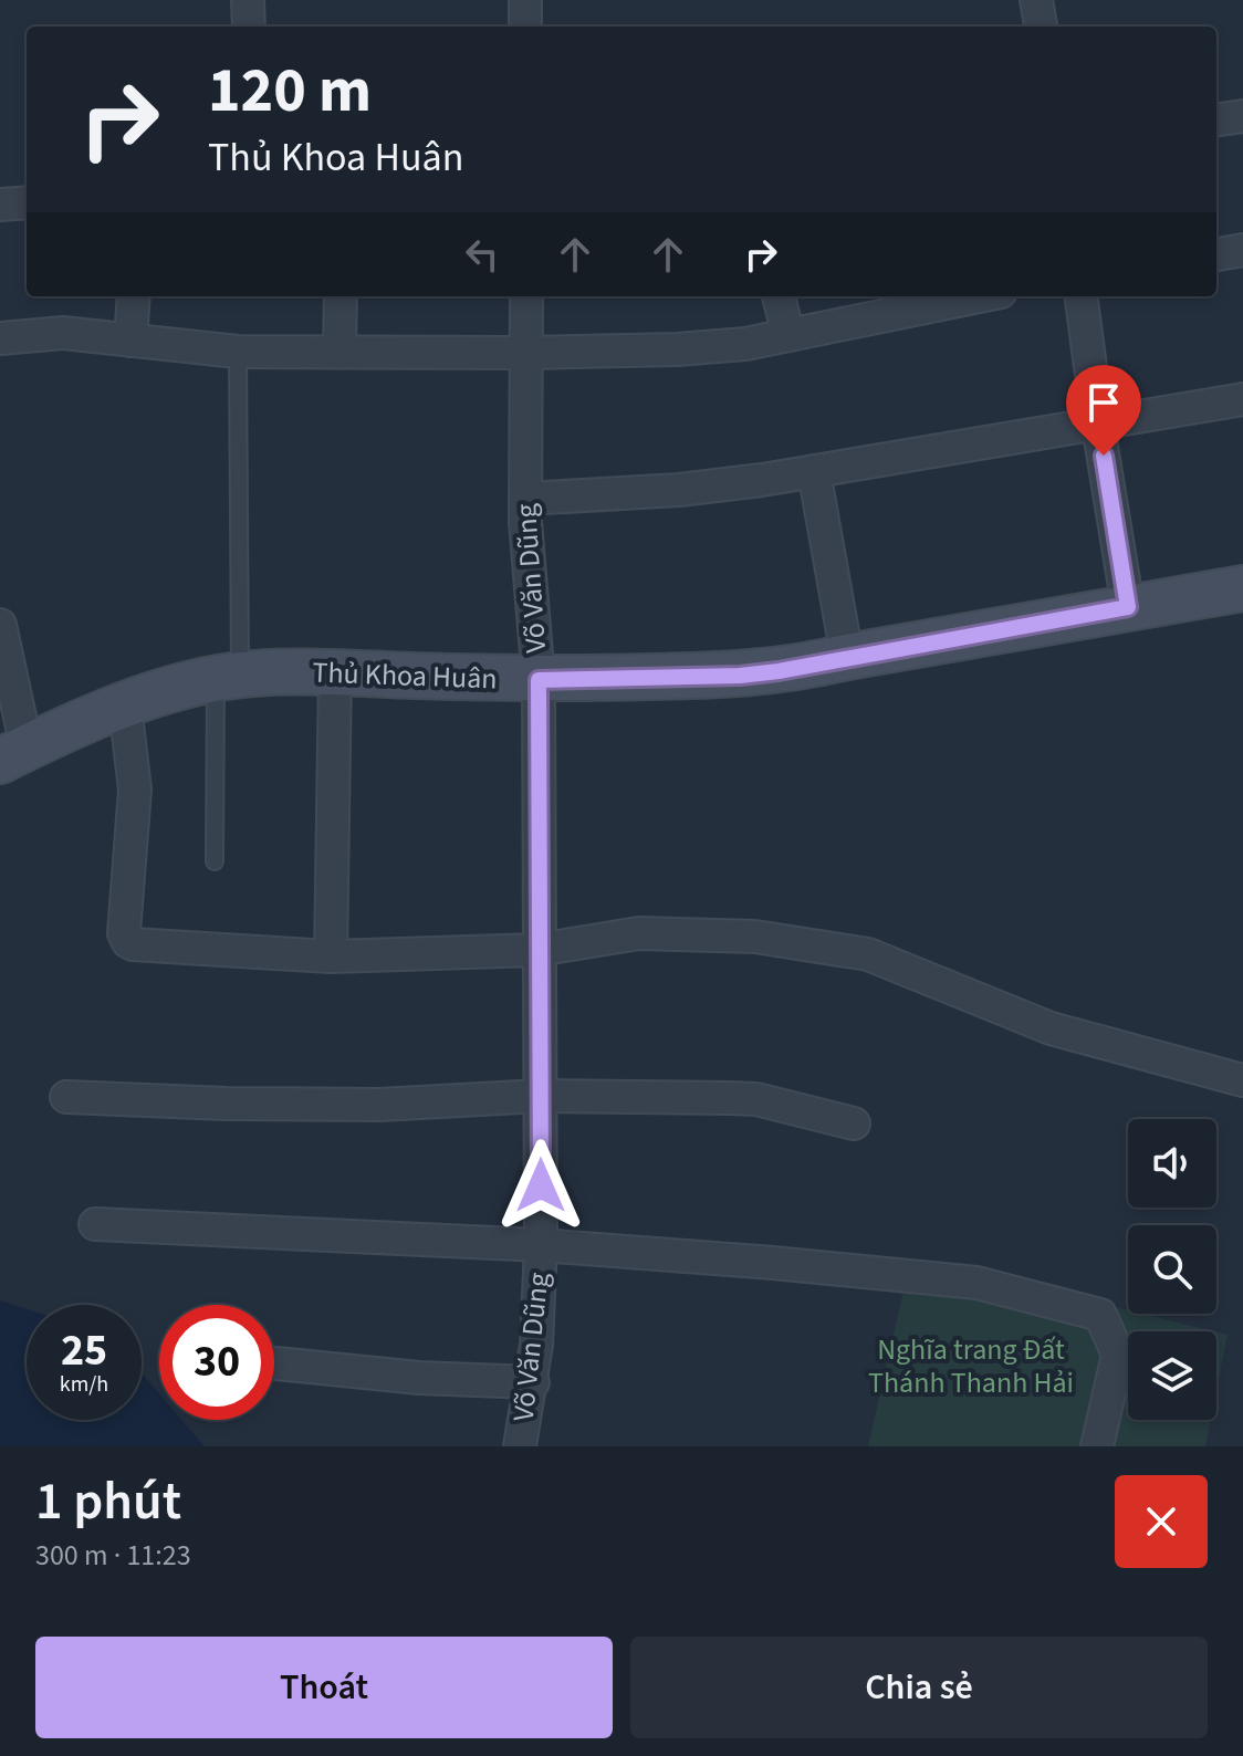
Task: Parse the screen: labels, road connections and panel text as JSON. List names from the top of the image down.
{
  "streets": {
    "main road": ["Thủ Khoa Huân"],
    "street": ["Võ Văn Dũng"]
  },
  "crossings": [
    ["Võ Văn Dũng", "Thủ Khoa Huân"]
  ],
  "parks": ["Nghĩa trang Đất Thánh Thanh Hải"],
  "page": {
    "turn": ["120 m", "Thủ Khoa Huân"],
    "speed": "25 km/h",
    "limit": "30",
    "heading": ["1 phút", "300 m · 11:23"],
    "buttons": ["Thoát", "Chia sẻ"]
  }
}
